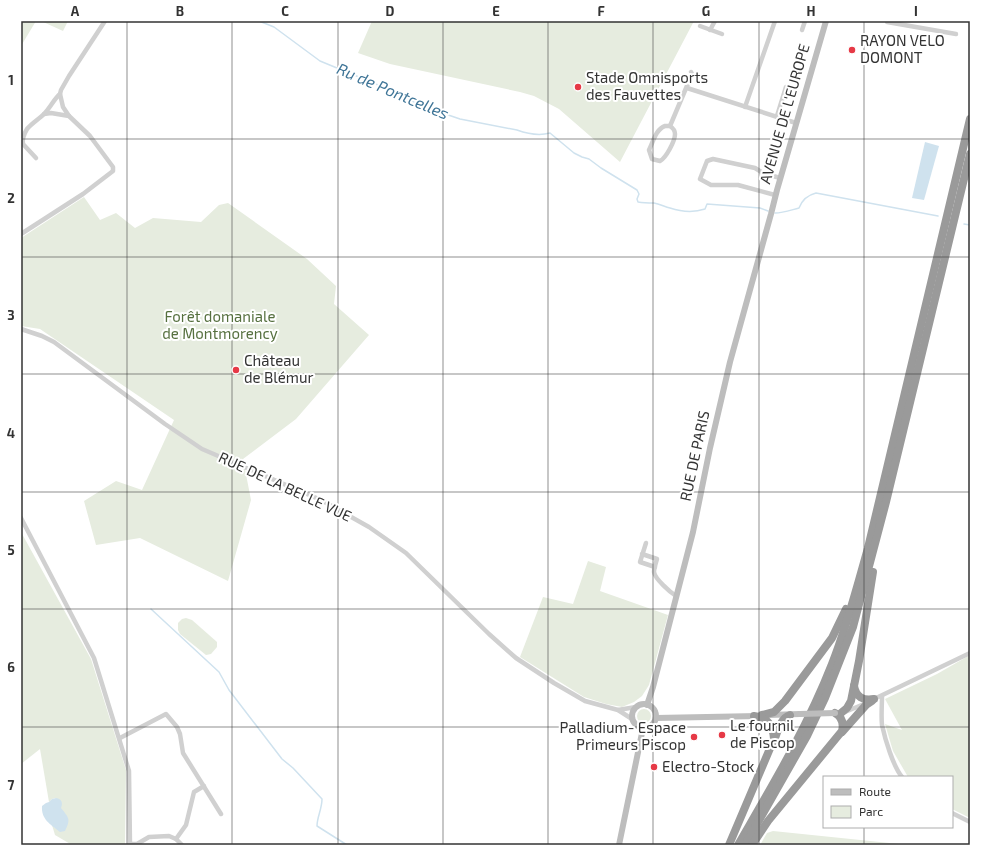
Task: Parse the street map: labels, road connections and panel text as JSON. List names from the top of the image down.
{
  "streets": {
    "street": ["AVENUE DE L'EUROPE", "RUE DE PARIS", "RUE DE LA BELLE VUE"]
  },
  "crossings": [
    ["AVENUE DE L'EUROPE", "RUE DE PARIS"],
    ["RUE DE PARIS", "RUE DE LA BELLE VUE"]
  ],
  "water": ["Ru de Pontcelles"],
  "parks": ["Forêt domaniale de Montmorency"],
  "places": [
    "RAYON VELO DOMONT",
    "Stade Omnisports des Fauvettes",
    "Château de Blémur",
    "Le fournil de Piscop",
    "Palladium- Espace Primeurs Piscop",
    "Electro-Stock"
  ],
  "legend": ["Route", "Parc"],
  "grid": {
    "columns": [
      "A",
      "B",
      "C",
      "D",
      "E",
      "F",
      "G",
      "H",
      "I"
    ],
    "rows": [
      "1",
      "2",
      "3",
      "4",
      "5",
      "6",
      "7"
    ]
  }
}
